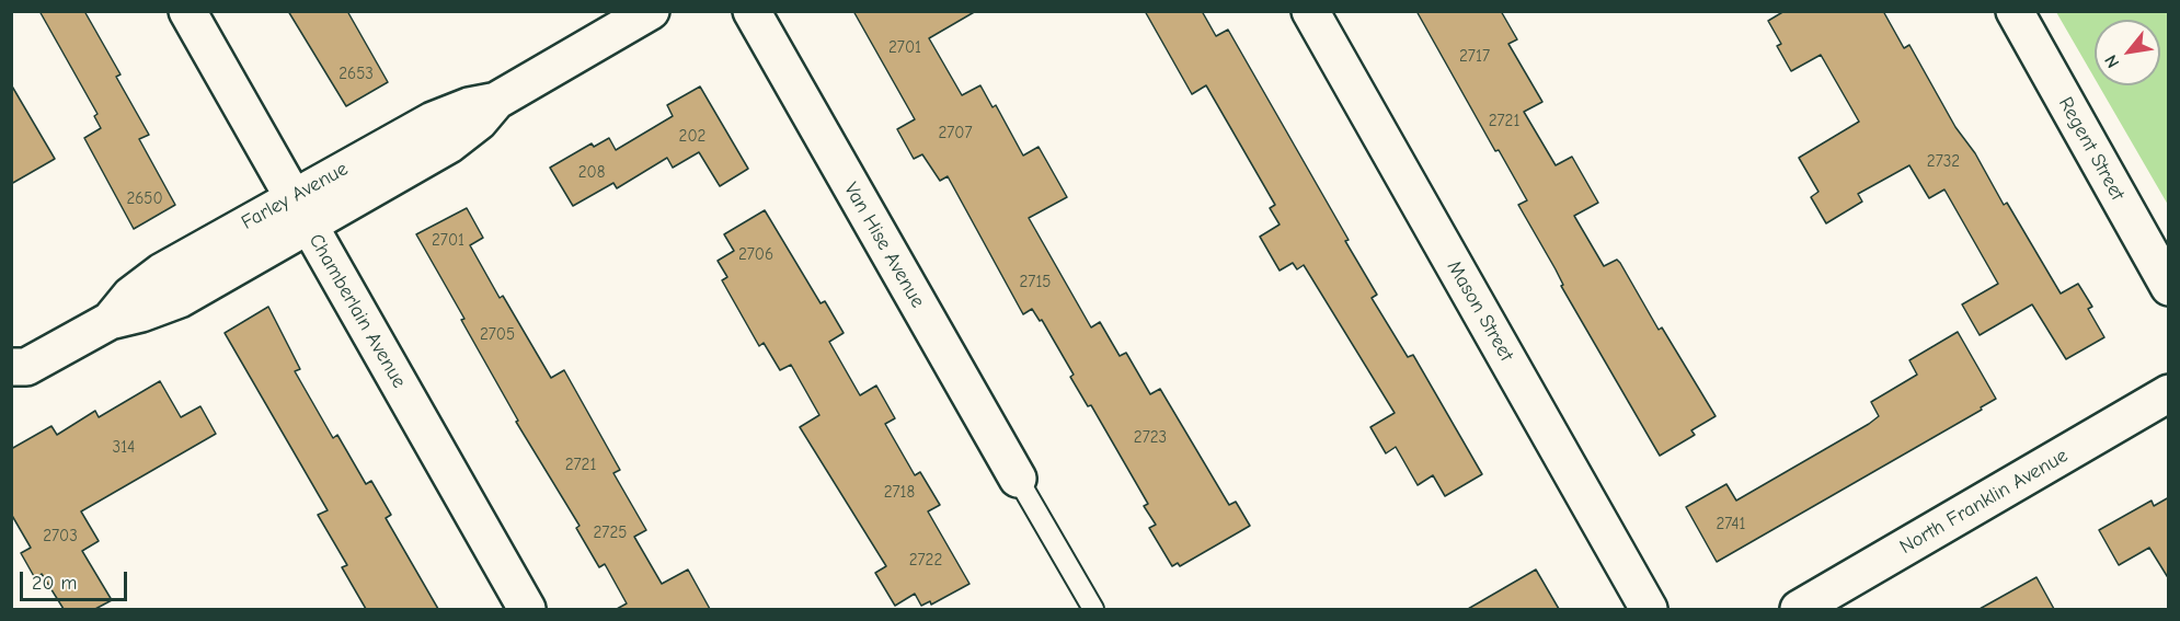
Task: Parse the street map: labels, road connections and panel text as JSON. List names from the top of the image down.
{
  "streets": {
    "street": [
      "Regent Street",
      "Farley Avenue",
      "Van Hise Avenue",
      "Chamberlain Avenue",
      "Mason Street",
      "North Franklin Avenue"
    ]
  },
  "crossings": [
    ["Farley Avenue", "Chamberlain Avenue"]
  ],
  "house_numbers": [
    "2701",
    "2717",
    "2653",
    "2721",
    "2707",
    "202",
    "2732",
    "208",
    "2650",
    "2701",
    "2706",
    "2715",
    "2705",
    "2723",
    "314",
    "2721",
    "2718",
    "2741",
    "2725",
    "2703",
    "2722"
  ],
  "scale_bar": "20 m",
  "north": "bottom left"
}
